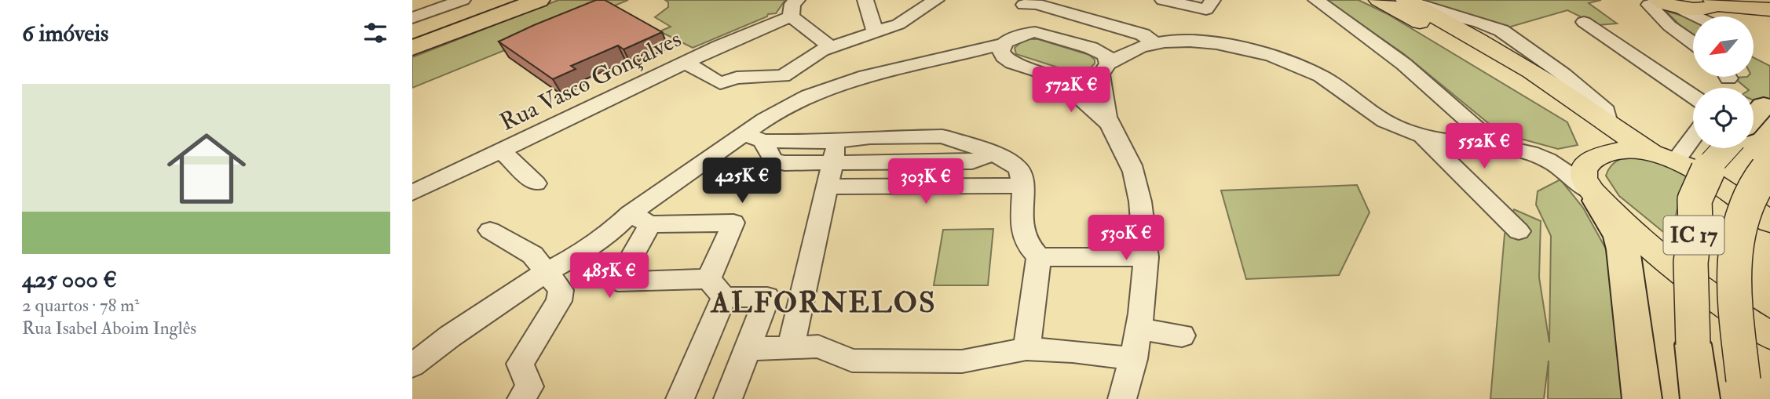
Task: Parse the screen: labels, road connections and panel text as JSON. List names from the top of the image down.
{
  "streets": {
    "highway": ["IC 17"],
    "street": ["Rua Vasco Gonçalves"]
  },
  "districts": ["ALFORNELOS"],
  "north": "bottom left",
  "page": {
    "heading": "6 imóveis",
    "list": [
      {
        "name": "425 000 €",
        "note": "2 quartos · 78 m² · Rua Isabel Aboim Inglês"
      }
    ],
    "price": [
      "572K €",
      "552K €",
      "425K €",
      "303K €",
      "530K €",
      "485K €"
    ]
  }
}
